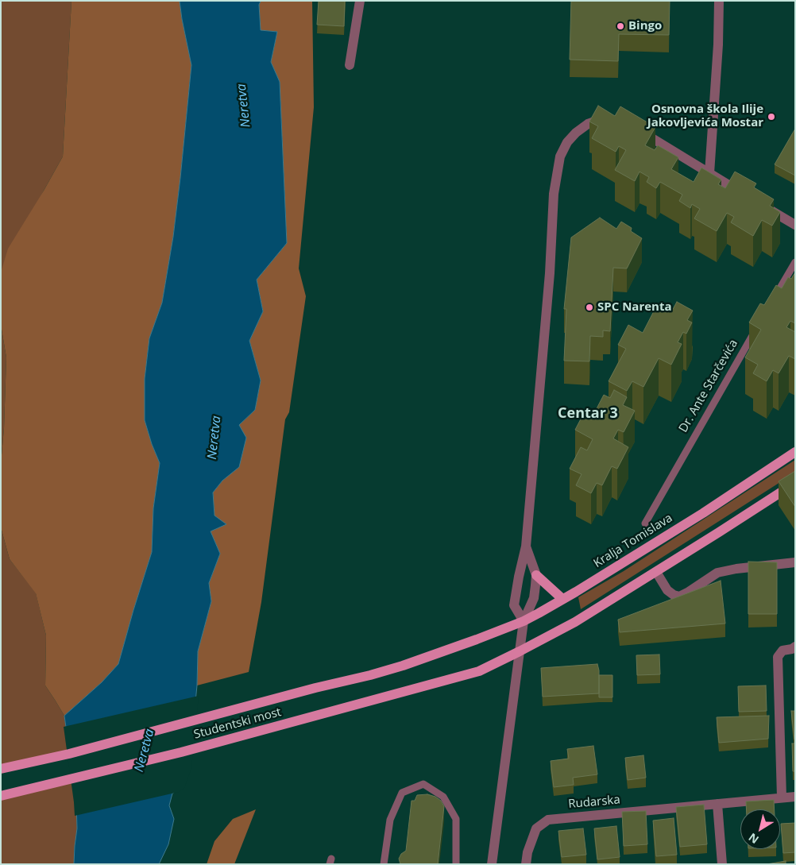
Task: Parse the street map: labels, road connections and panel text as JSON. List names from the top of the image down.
{
  "streets": {
    "main road": ["Kralja Tomislava", "Studentski most"],
    "street": ["Rudarska"],
    "lane": ["Dr. Ante Starčevića"]
  },
  "crossings": [
    ["Kralja Tomislava", "Studentski most"]
  ],
  "districts": ["Centar 3"],
  "water": ["Neretva"],
  "places": ["Bingo", "Osnovna škola Ilije Jakovljevića Mostar", "SPC Narenta"],
  "north": "bottom left"
}
